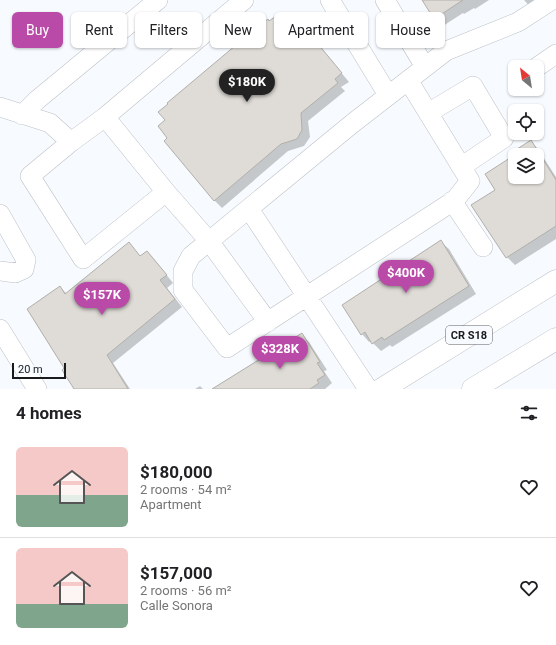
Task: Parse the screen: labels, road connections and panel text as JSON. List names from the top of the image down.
{
  "streets": {
    "main road": ["CR S18"]
  },
  "scale_bar": "20 m",
  "north": "top left",
  "page": {
    "chip": [
      "Buy",
      "Rent",
      "Filters",
      "New",
      "Apartment",
      "House"
    ],
    "price": [
      "$180K",
      "$400K",
      "$157K",
      "$328K"
    ],
    "scale": "20 m",
    "heading": "4 homes",
    "list": [
      {
        "name": "$180,000",
        "note": "2 rooms · 54 m² · Apartment"
      },
      {
        "name": "$157,000",
        "note": "2 rooms · 56 m² · Calle Sonora"
      }
    ]
  }
}
